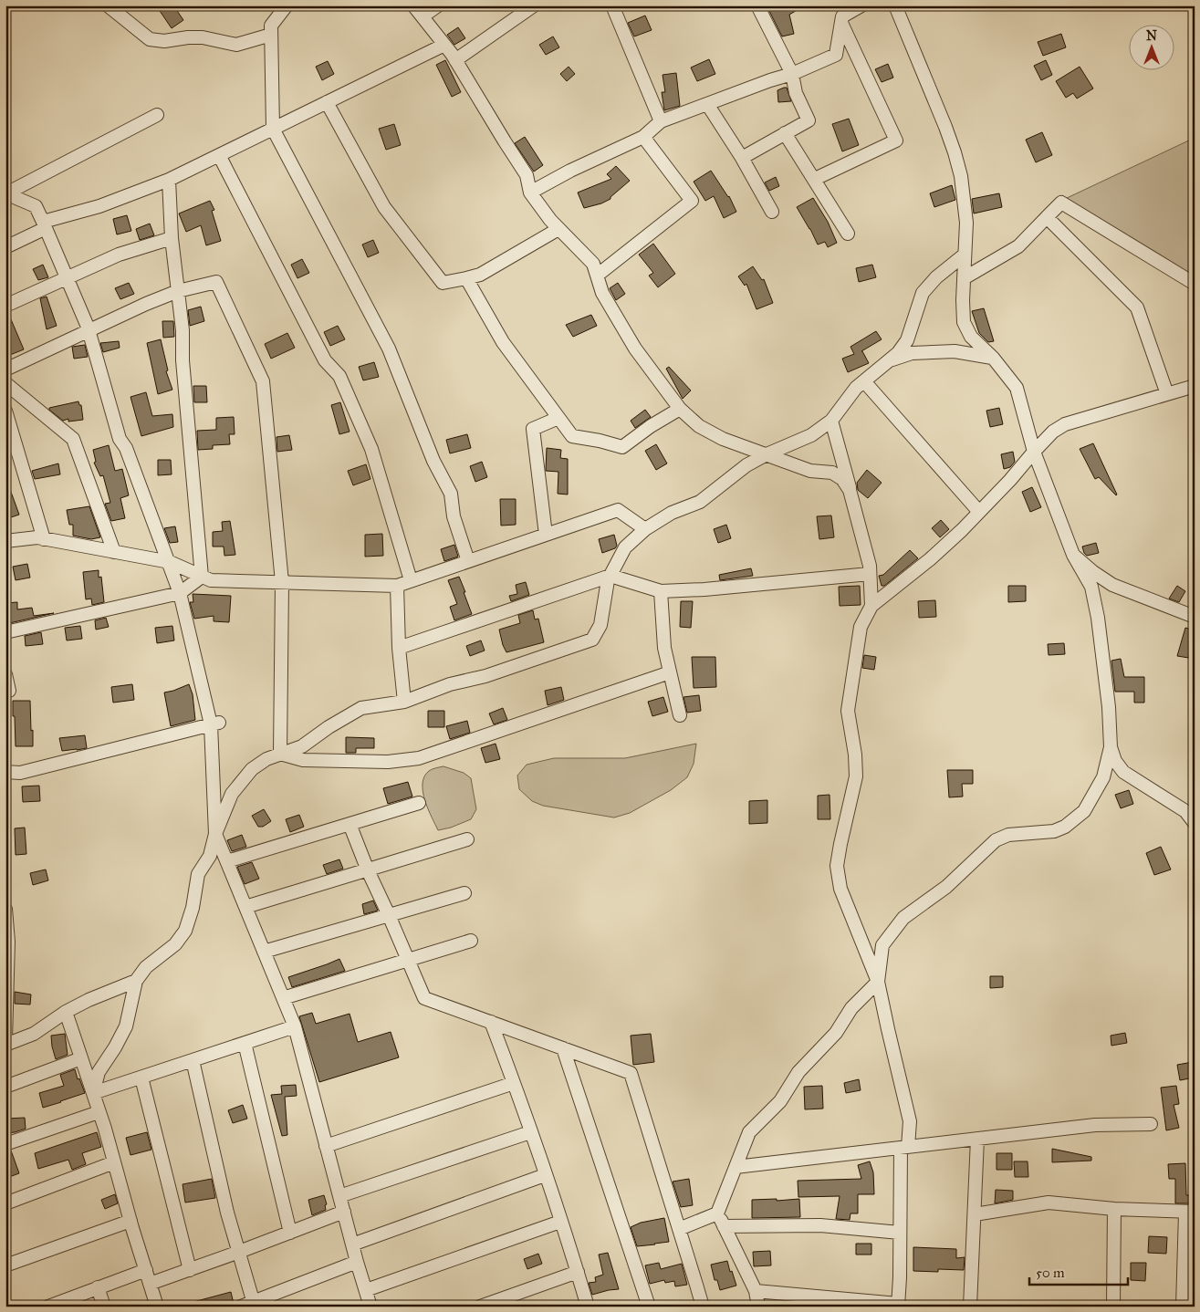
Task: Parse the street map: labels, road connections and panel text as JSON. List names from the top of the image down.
{
  "scale_bar": "50 m",
  "north": "top"
}
